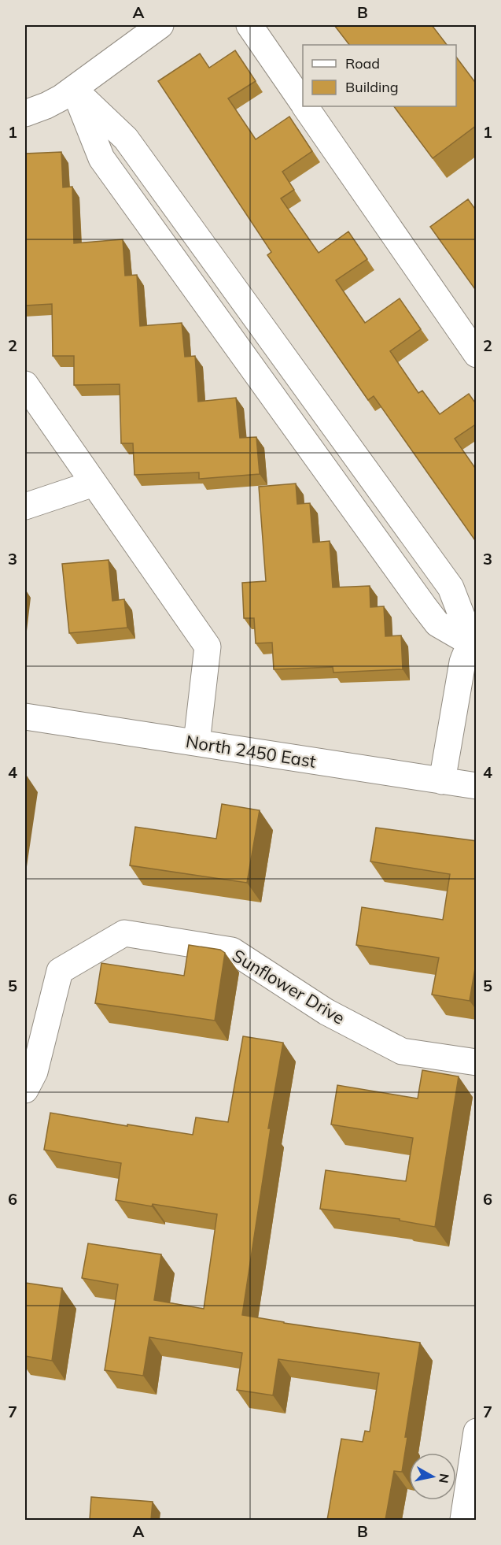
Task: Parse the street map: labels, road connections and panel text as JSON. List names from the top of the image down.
{
  "streets": {
    "street": ["North 2450 East", "Sunflower Drive"]
  },
  "legend": ["Road", "Building"],
  "north": "right",
  "grid": {
    "columns": ["A", "B"],
    "rows": [
      "1",
      "2",
      "3",
      "4",
      "5",
      "6",
      "7"
    ]
  }
}
